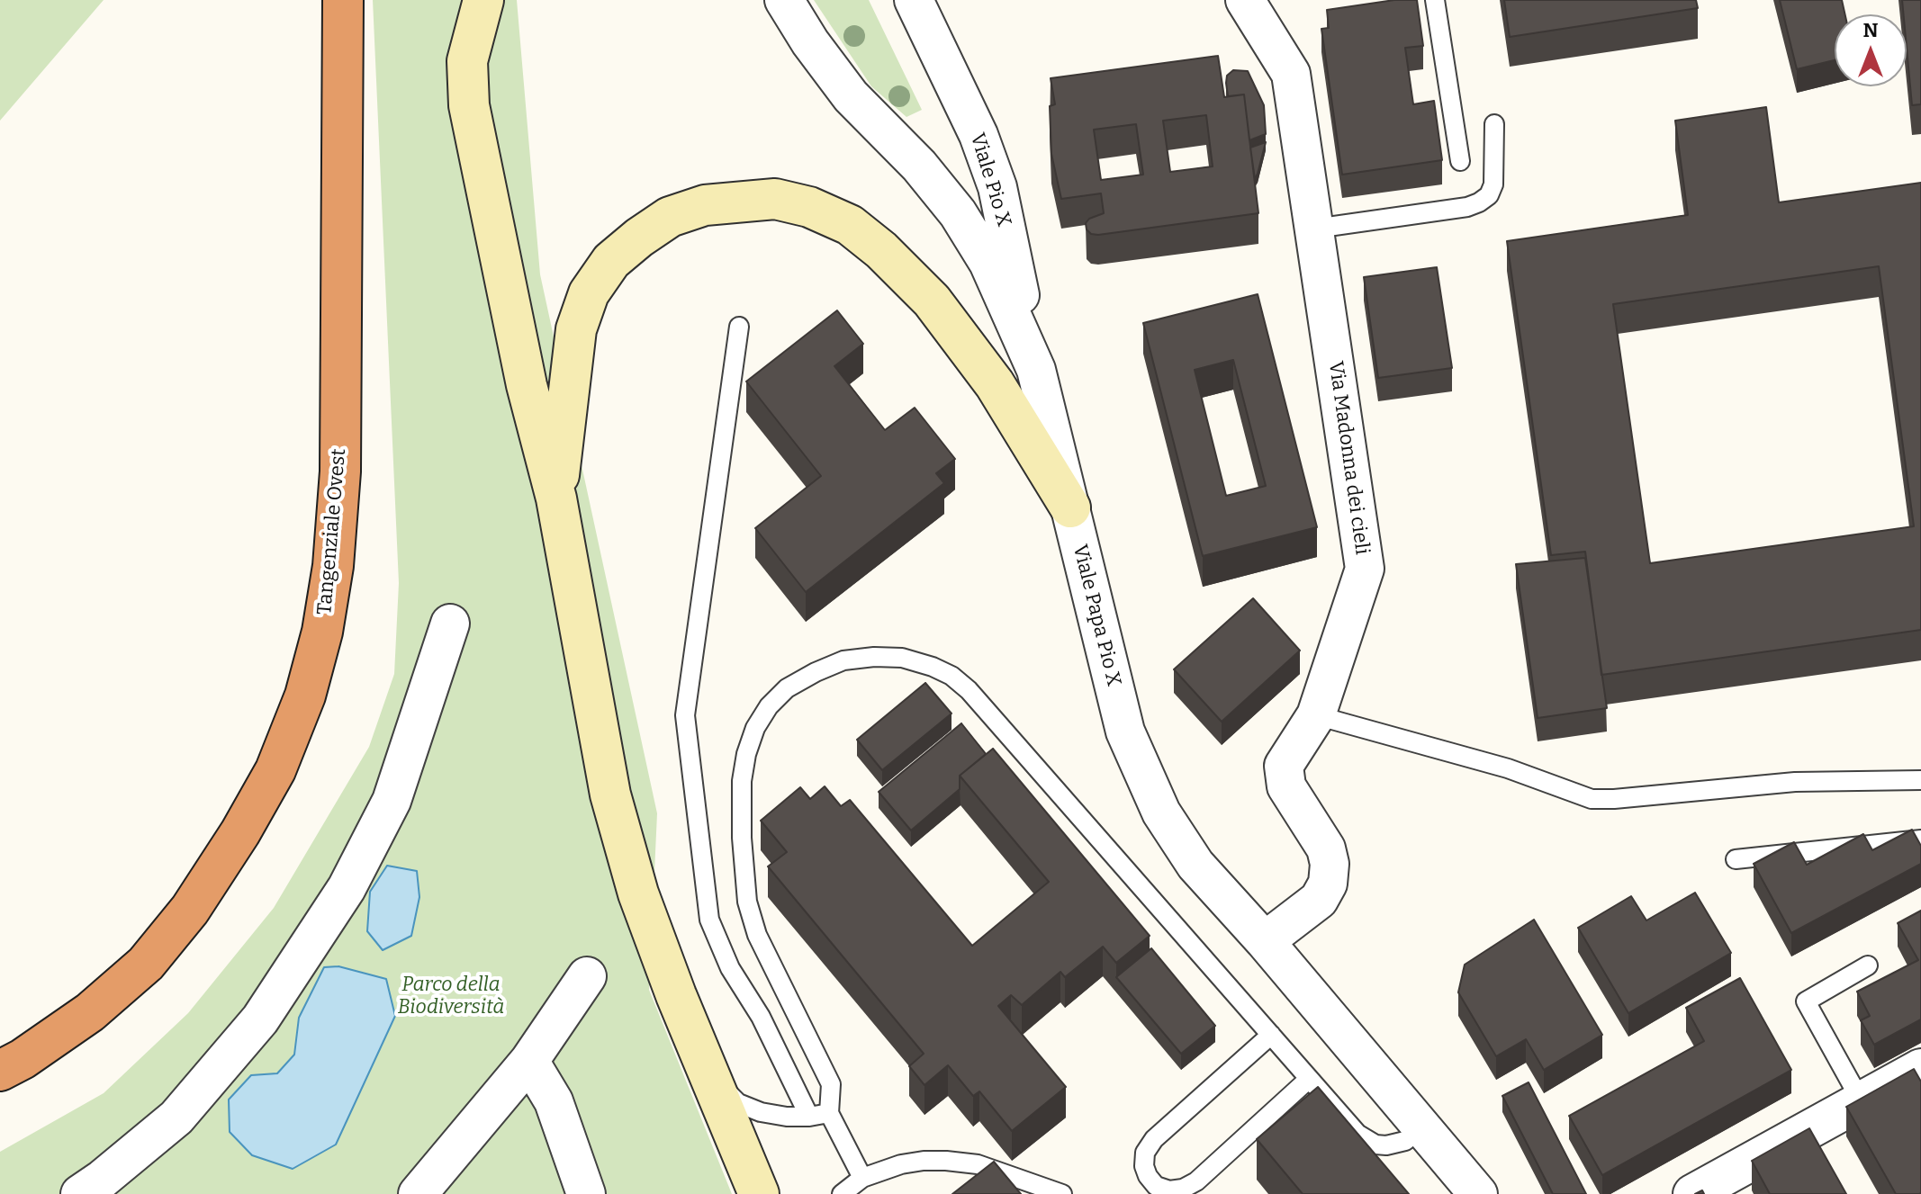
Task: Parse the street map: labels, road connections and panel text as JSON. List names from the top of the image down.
{
  "streets": {
    "highway": ["Tangenziale Ovest"],
    "street": ["Viale Pio X", "Via Madonna dei cieli", "Viale Papa Pio X"]
  },
  "crossings": [
    ["Viale Pio X", "Viale Papa Pio X"],
    ["Via Madonna dei cieli", "Viale Papa Pio X"]
  ],
  "parks": ["Parco della Biodiversità"],
  "north": "top"
}
